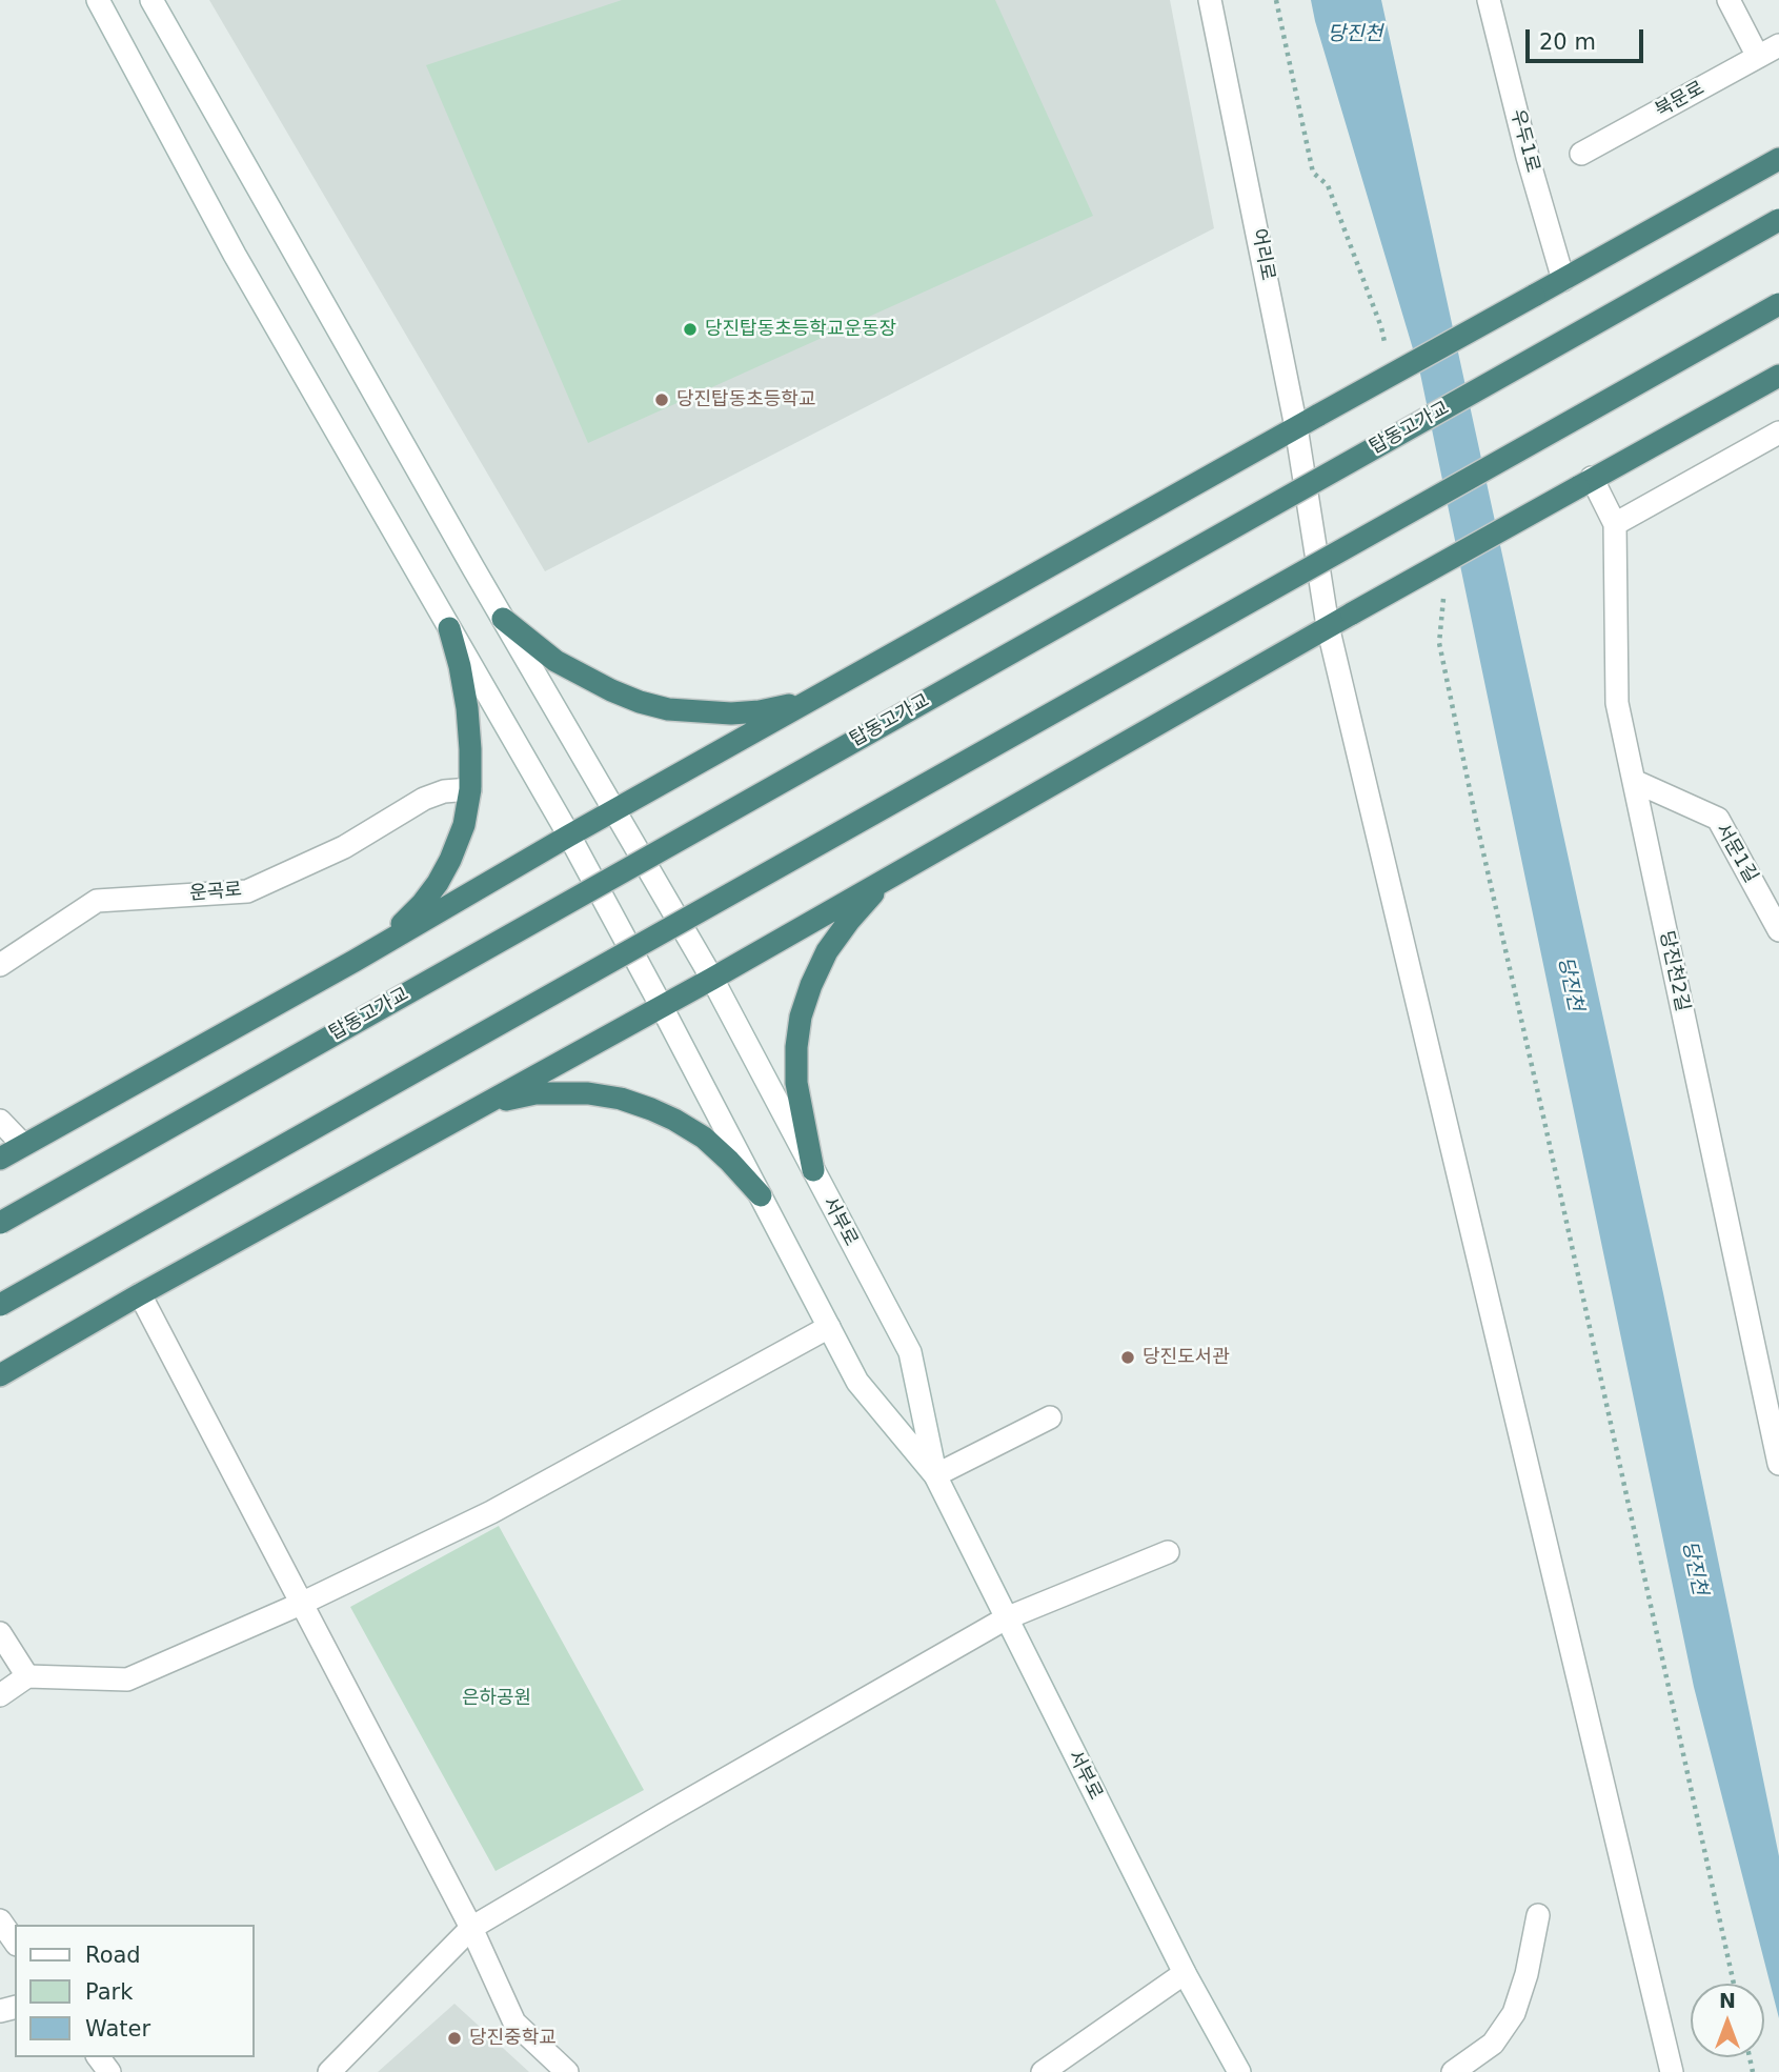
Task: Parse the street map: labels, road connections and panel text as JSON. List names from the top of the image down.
{
  "streets": {
    "highway": ["탑동고가교"],
    "street": [
      "북문로",
      "우두1로",
      "어리로",
      "서문1길",
      "운곡로",
      "당진천2길",
      "서부로"
    ]
  },
  "crossings": [
    ["서문1길", "당진천2길"]
  ],
  "water": ["당진천"],
  "parks": ["은하공원"],
  "places": [
    "당진탑동초등학교운동장",
    "당진탑동초등학교",
    "당진도서관",
    "당진중학교"
  ],
  "legend": ["Road", "Park", "Water"],
  "scale_bar": "20 m",
  "north": "top"
}
